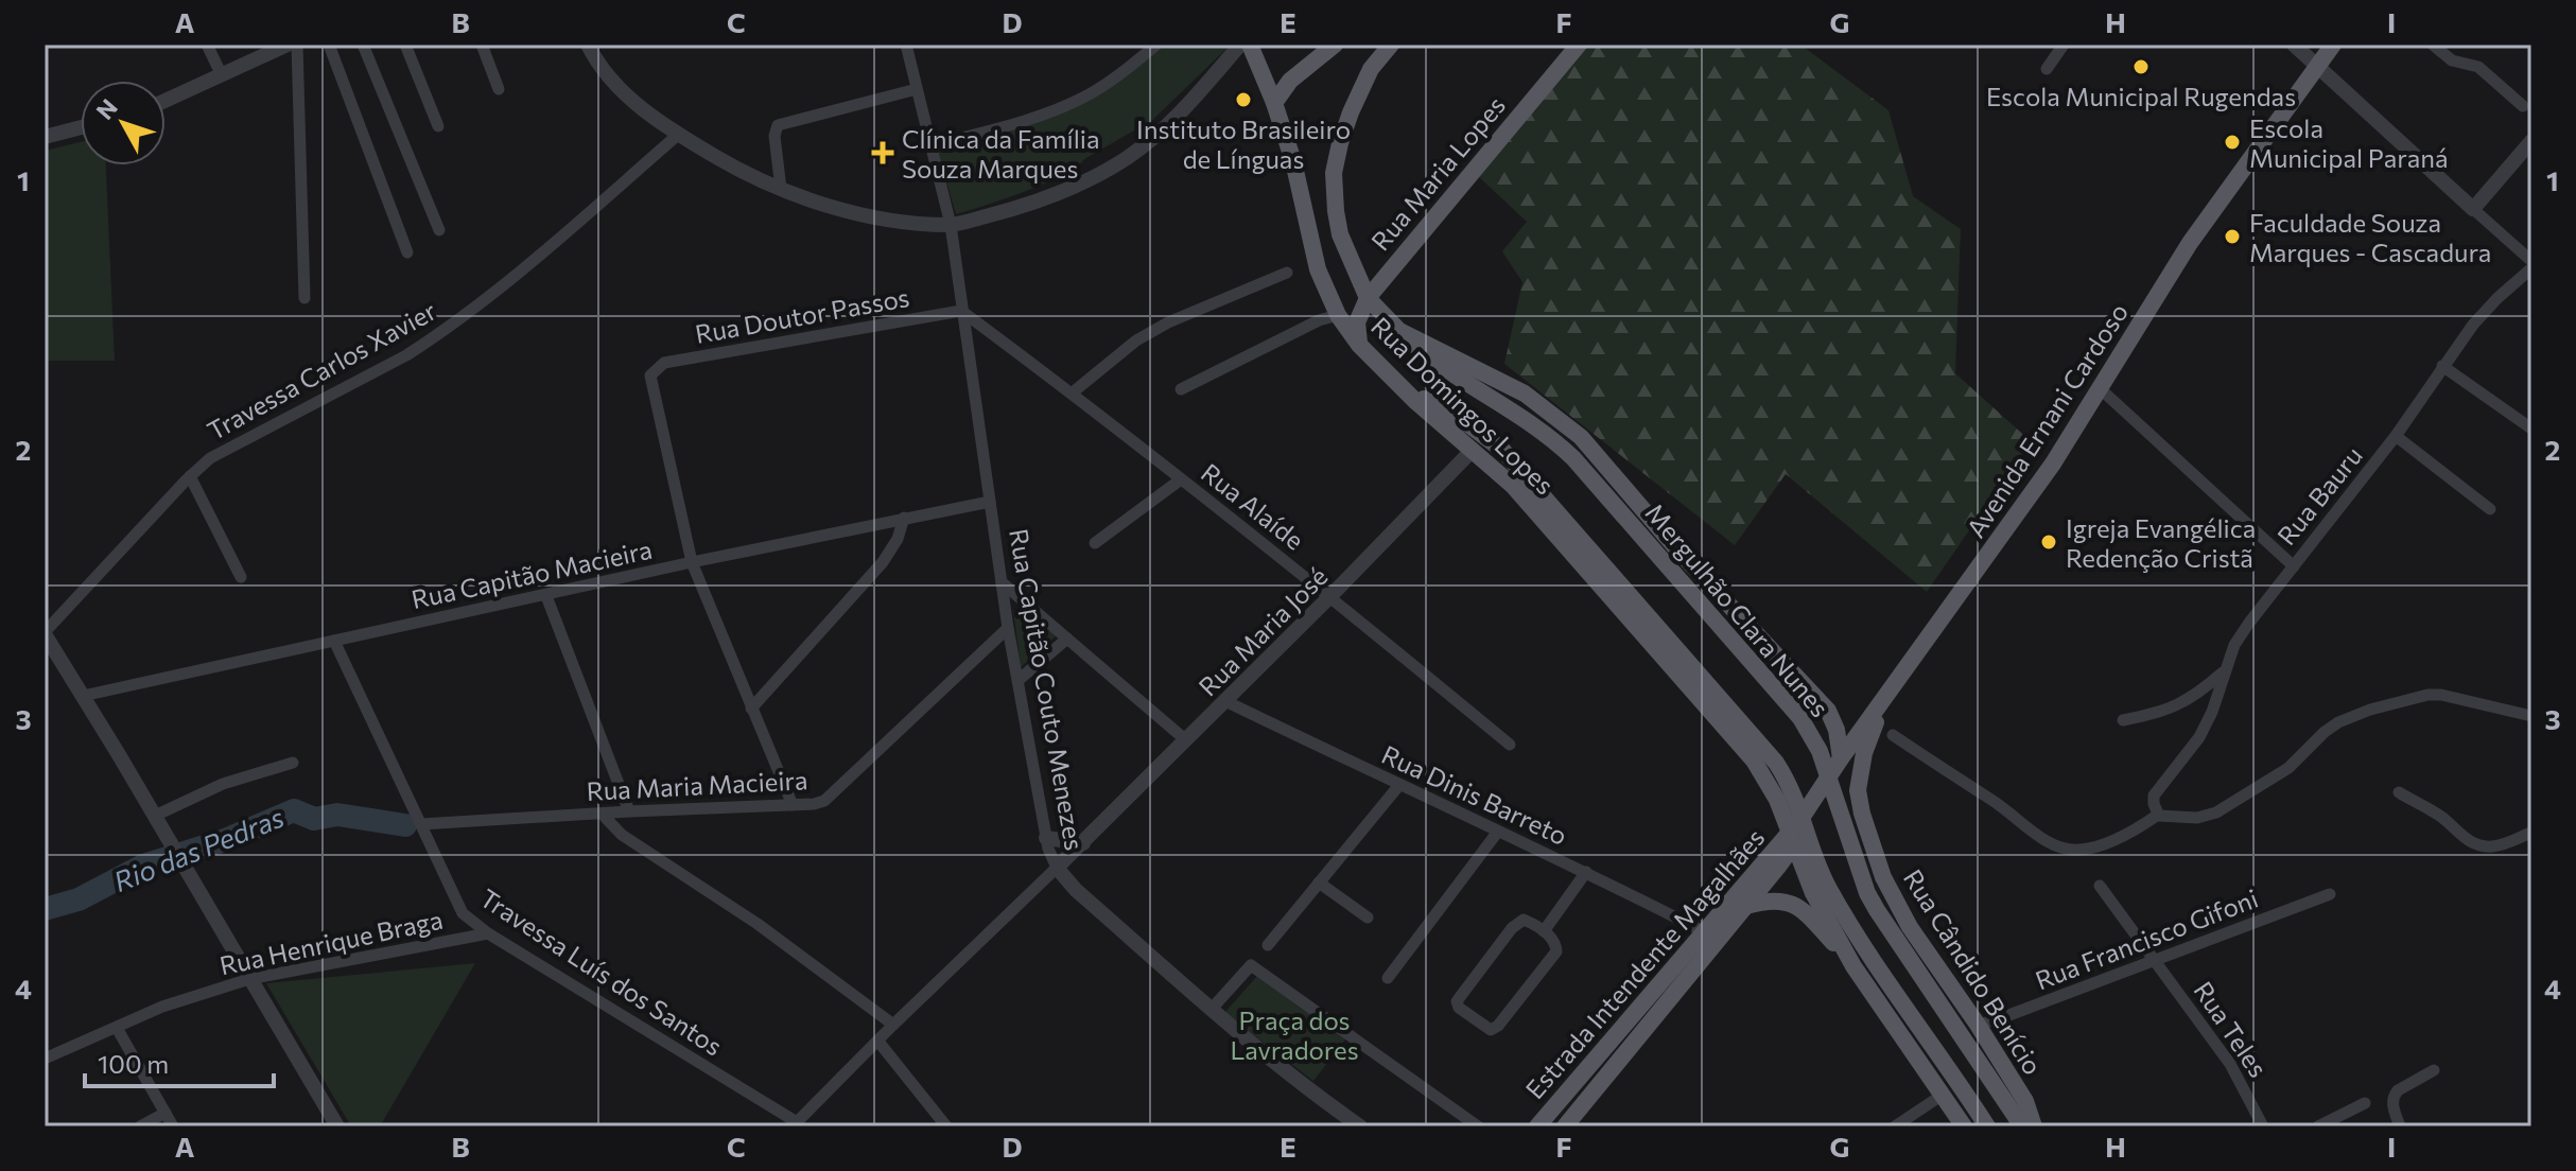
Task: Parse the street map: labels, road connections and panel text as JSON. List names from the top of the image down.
{
  "streets": {
    "main road": [
      "Rua Maria Lopes",
      "Rua Domingos Lopes",
      "Avenida Ernani Cardoso",
      "Mergulhão Clara Nunes",
      "Estrada Intendente Magalhães",
      "Rua Cândido Benício"
    ],
    "street": [
      "Rua Doutor Passos",
      "Travessa Carlos Xavier",
      "Rua Bauru",
      "Rua Alaíde",
      "Rua Capitão Macieira",
      "Rua Maria José",
      "Rua Capitão Couto Menezes",
      "Rua Maria Macieira",
      "Rua Dinis Barreto",
      "Rua Francisco Gifoni",
      "Rua Henrique Braga",
      "Travessa Luís dos Santos",
      "Rua Teles"
    ]
  },
  "crossings": [
    ["Rua Maria Lopes", "Rua Domingos Lopes"],
    ["Rua Doutor Passos", "Rua Alaíde"],
    ["Rua Doutor Passos", "Rua Capitão Macieira"],
    ["Rua Doutor Passos", "Rua Capitão Couto Menezes"],
    ["Rua Domingos Lopes", "Avenida Ernani Cardoso"],
    ["Rua Domingos Lopes", "Mergulhão Clara Nunes"],
    ["Rua Domingos Lopes", "Rua Maria José"],
    ["Rua Domingos Lopes", "Estrada Intendente Magalhães"],
    ["Avenida Ernani Cardoso", "Rua Bauru"],
    ["Avenida Ernani Cardoso", "Estrada Intendente Magalhães"],
    ["Avenida Ernani Cardoso", "Rua Cândido Benício"],
    ["Rua Alaíde", "Rua Maria José"],
    ["Rua Alaíde", "Rua Capitão Couto Menezes"],
    ["Rua Capitão Macieira", "Rua Capitão Couto Menezes"],
    ["Rua Capitão Macieira", "Travessa Luís dos Santos"],
    ["Rua Maria José", "Rua Capitão Couto Menezes"],
    ["Rua Maria José", "Rua Dinis Barreto"],
    ["Rua Maria José", "Travessa Luís dos Santos"],
    ["Rua Capitão Couto Menezes", "Rua Maria Macieira"],
    ["Rua Maria Macieira", "Travessa Luís dos Santos"],
    ["Rua Dinis Barreto", "Estrada Intendente Magalhães"],
    ["Rua Francisco Gifoni", "Rua Cândido Benício"],
    ["Rua Francisco Gifoni", "Rua Teles"],
    ["Rua Henrique Braga", "Travessa Luís dos Santos"]
  ],
  "water": ["Rio das Pedras"],
  "parks": ["Praça dos Lavradores"],
  "places": {
    "other": [
      "Escola Municipal Rugendas",
      "Instituto Brasileiro de Línguas",
      "Escola Municipal Paraná",
      "Faculdade Souza Marques - Cascadura",
      "Igreja Evangélica Redenção Cristã"
    ],
    "health": ["Clínica da Família Souza Marques"]
  },
  "scale_bar": "100 m",
  "north": "top left",
  "grid": {
    "columns": [
      "A",
      "B",
      "C",
      "D",
      "E",
      "F",
      "G",
      "H",
      "I"
    ],
    "rows": [
      "1",
      "2",
      "3",
      "4"
    ]
  }
}
